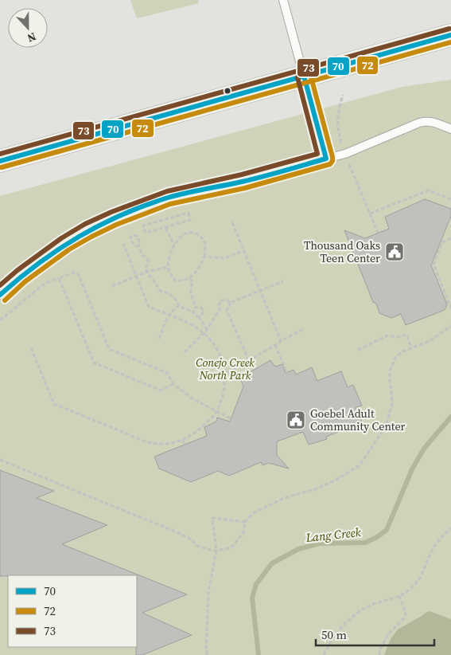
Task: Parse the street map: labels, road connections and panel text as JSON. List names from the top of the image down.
{
  "water": ["Lang Creek"],
  "parks": ["Conejo Creek North Park"],
  "places": {
    "public building": ["Thousand Oaks Teen Center", "Goebel Adult Community Center"]
  },
  "lines": ["transit line 73", "transit line 70", "transit line 72"],
  "legend": ["70", "72", "73"],
  "scale_bar": "50 m",
  "north": "bottom"
}
